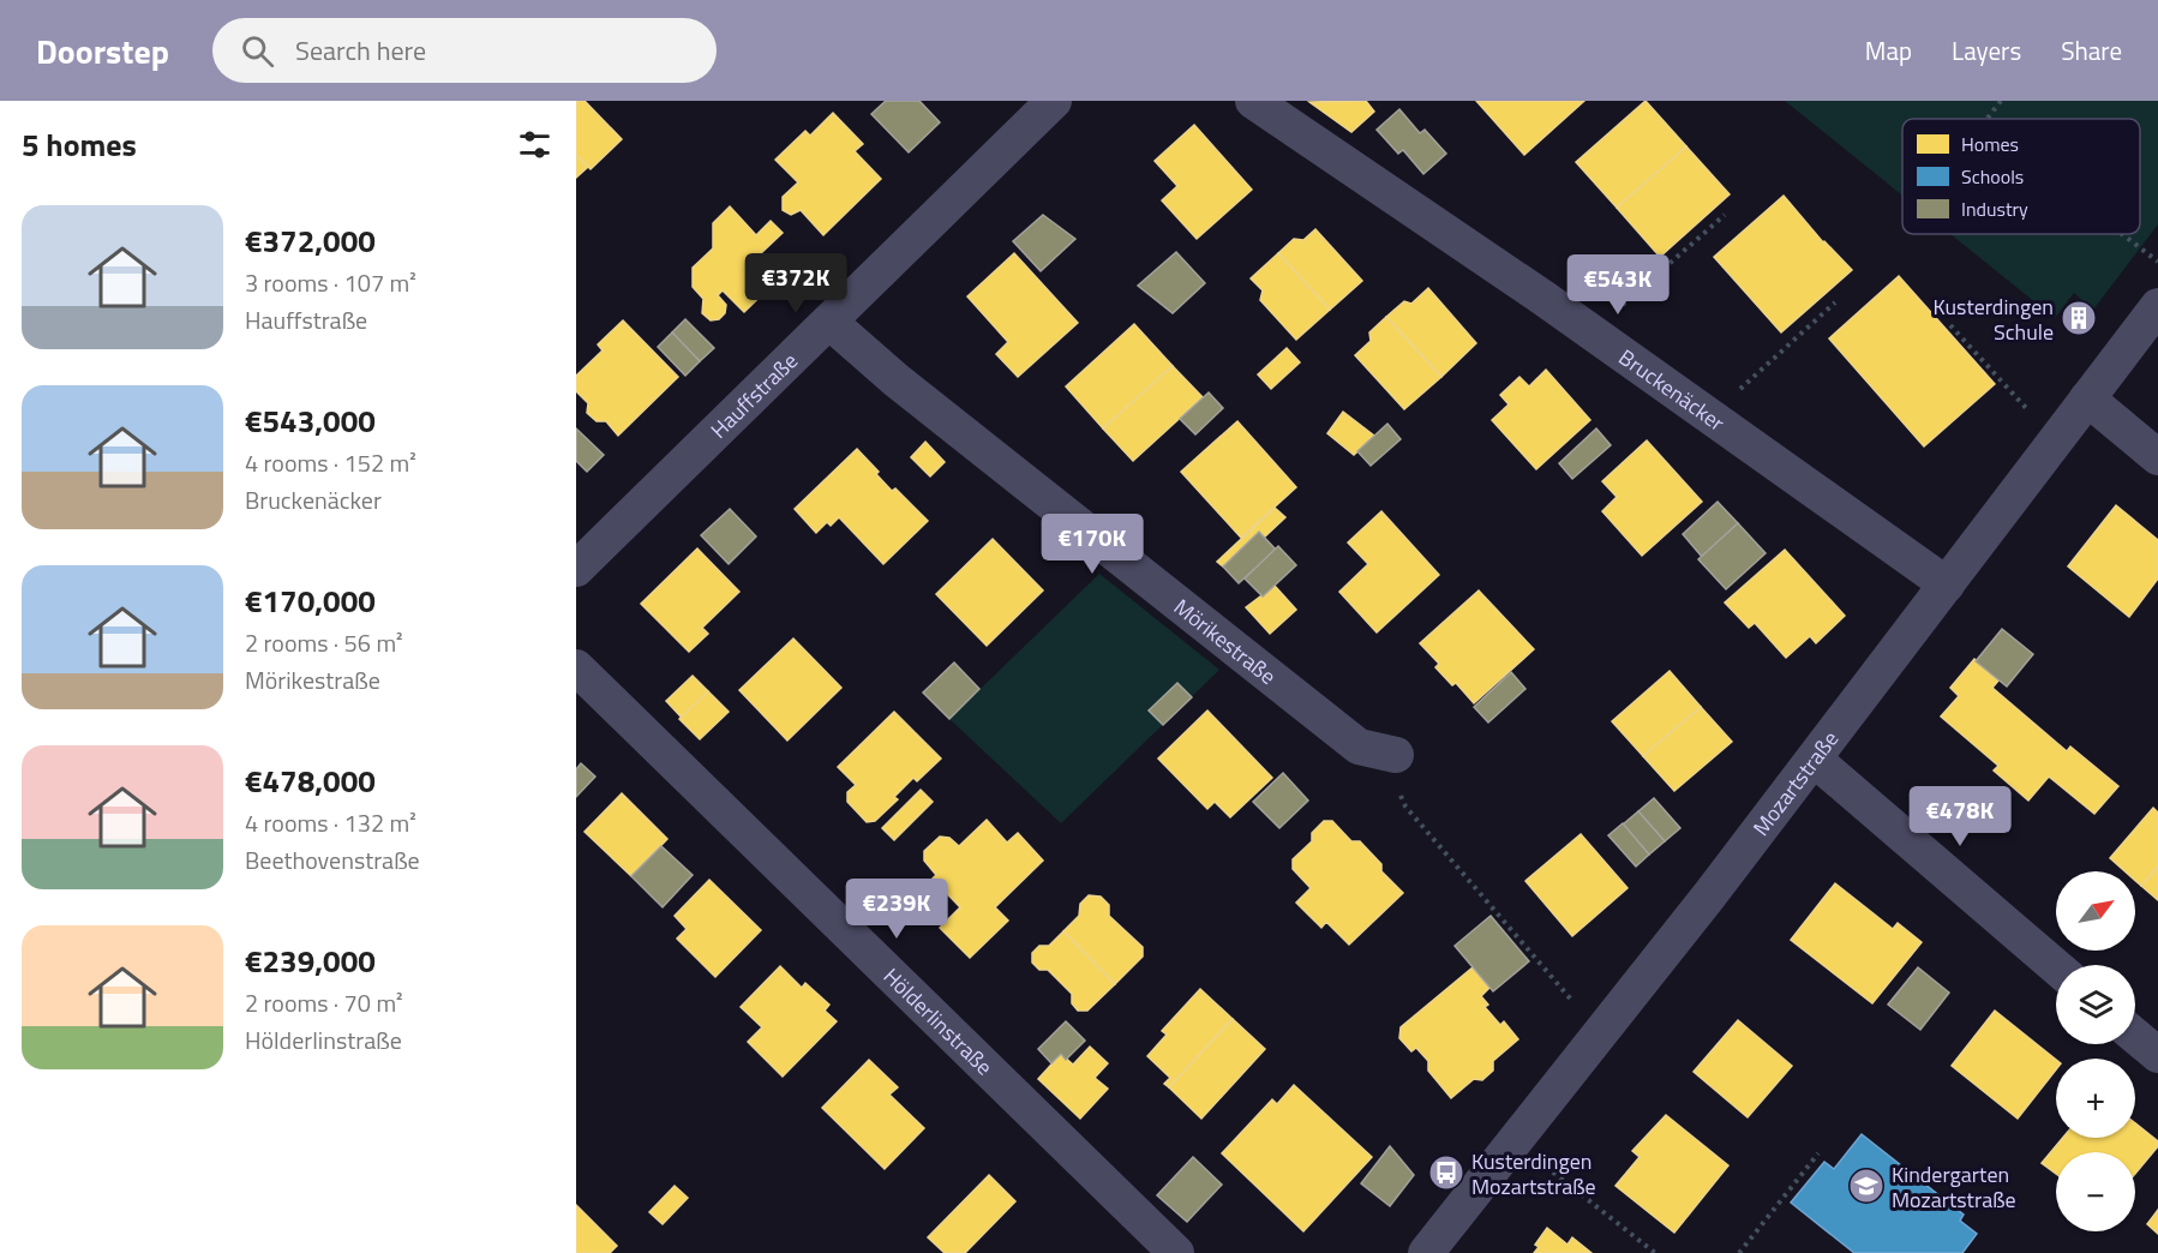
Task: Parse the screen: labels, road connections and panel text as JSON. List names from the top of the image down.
{
  "streets": {
    "street": [
      "Bruckenäcker",
      "Hauffstraße",
      "Mörikestraße",
      "Mozartstraße",
      "Hölderlinstraße"
    ]
  },
  "crossings": [
    ["Bruckenäcker", "Mozartstraße"],
    ["Hauffstraße", "Mörikestraße"]
  ],
  "places": {
    "building": ["Kusterdingen Schule"],
    "bus stop": ["Kusterdingen Mozartstraße"],
    "school or university": ["Kindergarten Mozartstraße"]
  },
  "legend": ["Homes", "Schools", "Industry"],
  "north": "top right",
  "page": {
    "header": "Doorstep",
    "search": "Search here",
    "nav": ["Map", "Layers", "Share"],
    "heading": "5 homes",
    "list": [
      {
        "name": "€372,000",
        "note": "3 rooms · 107 m² · Hauffstraße"
      },
      {
        "name": "€543,000",
        "note": "4 rooms · 152 m² · Bruckenäcker"
      },
      {
        "name": "€170,000",
        "note": "2 rooms · 56 m² · Mörikestraße"
      },
      {
        "name": "€478,000",
        "note": "4 rooms · 132 m² · Beethovenstraße"
      },
      {
        "name": "€239,000",
        "note": "2 rooms · 70 m² · Hölderlinstraße"
      }
    ],
    "price": [
      "€372K",
      "€543K",
      "€170K",
      "€478K",
      "€239K"
    ],
    "map_buttons": ["+", "−"]
  }
}
